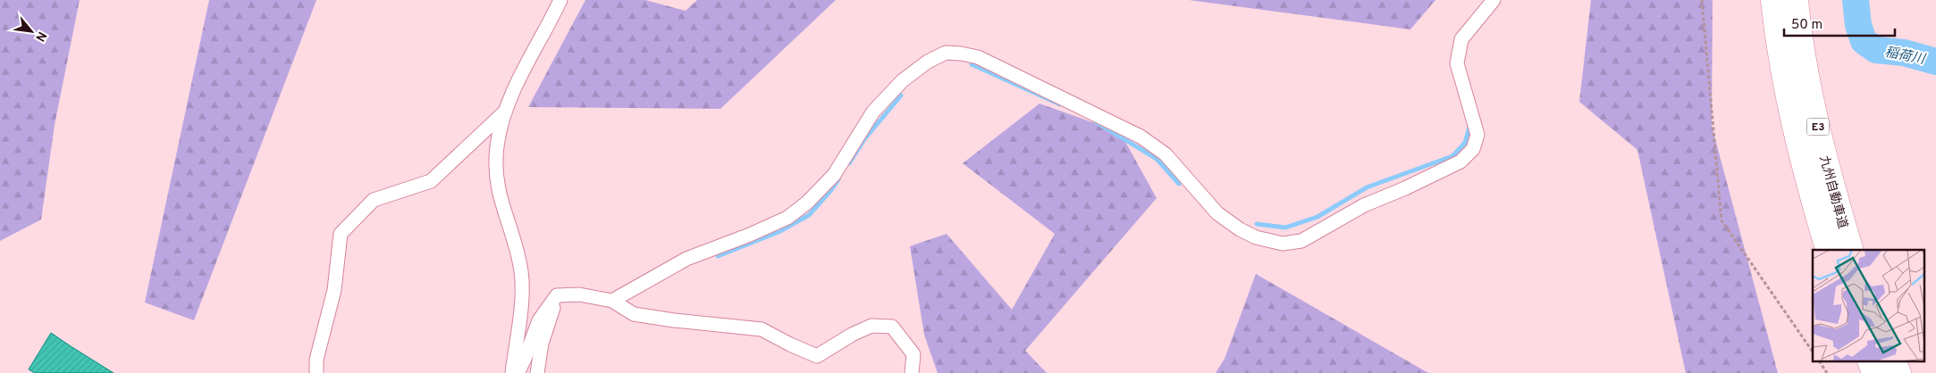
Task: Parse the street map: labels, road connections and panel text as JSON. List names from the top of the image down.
{
  "streets": {
    "highway": ["E3", "九州自動車道"]
  },
  "water": ["稲荷川"],
  "scale_bar": "50 m",
  "north": "bottom right"
}
